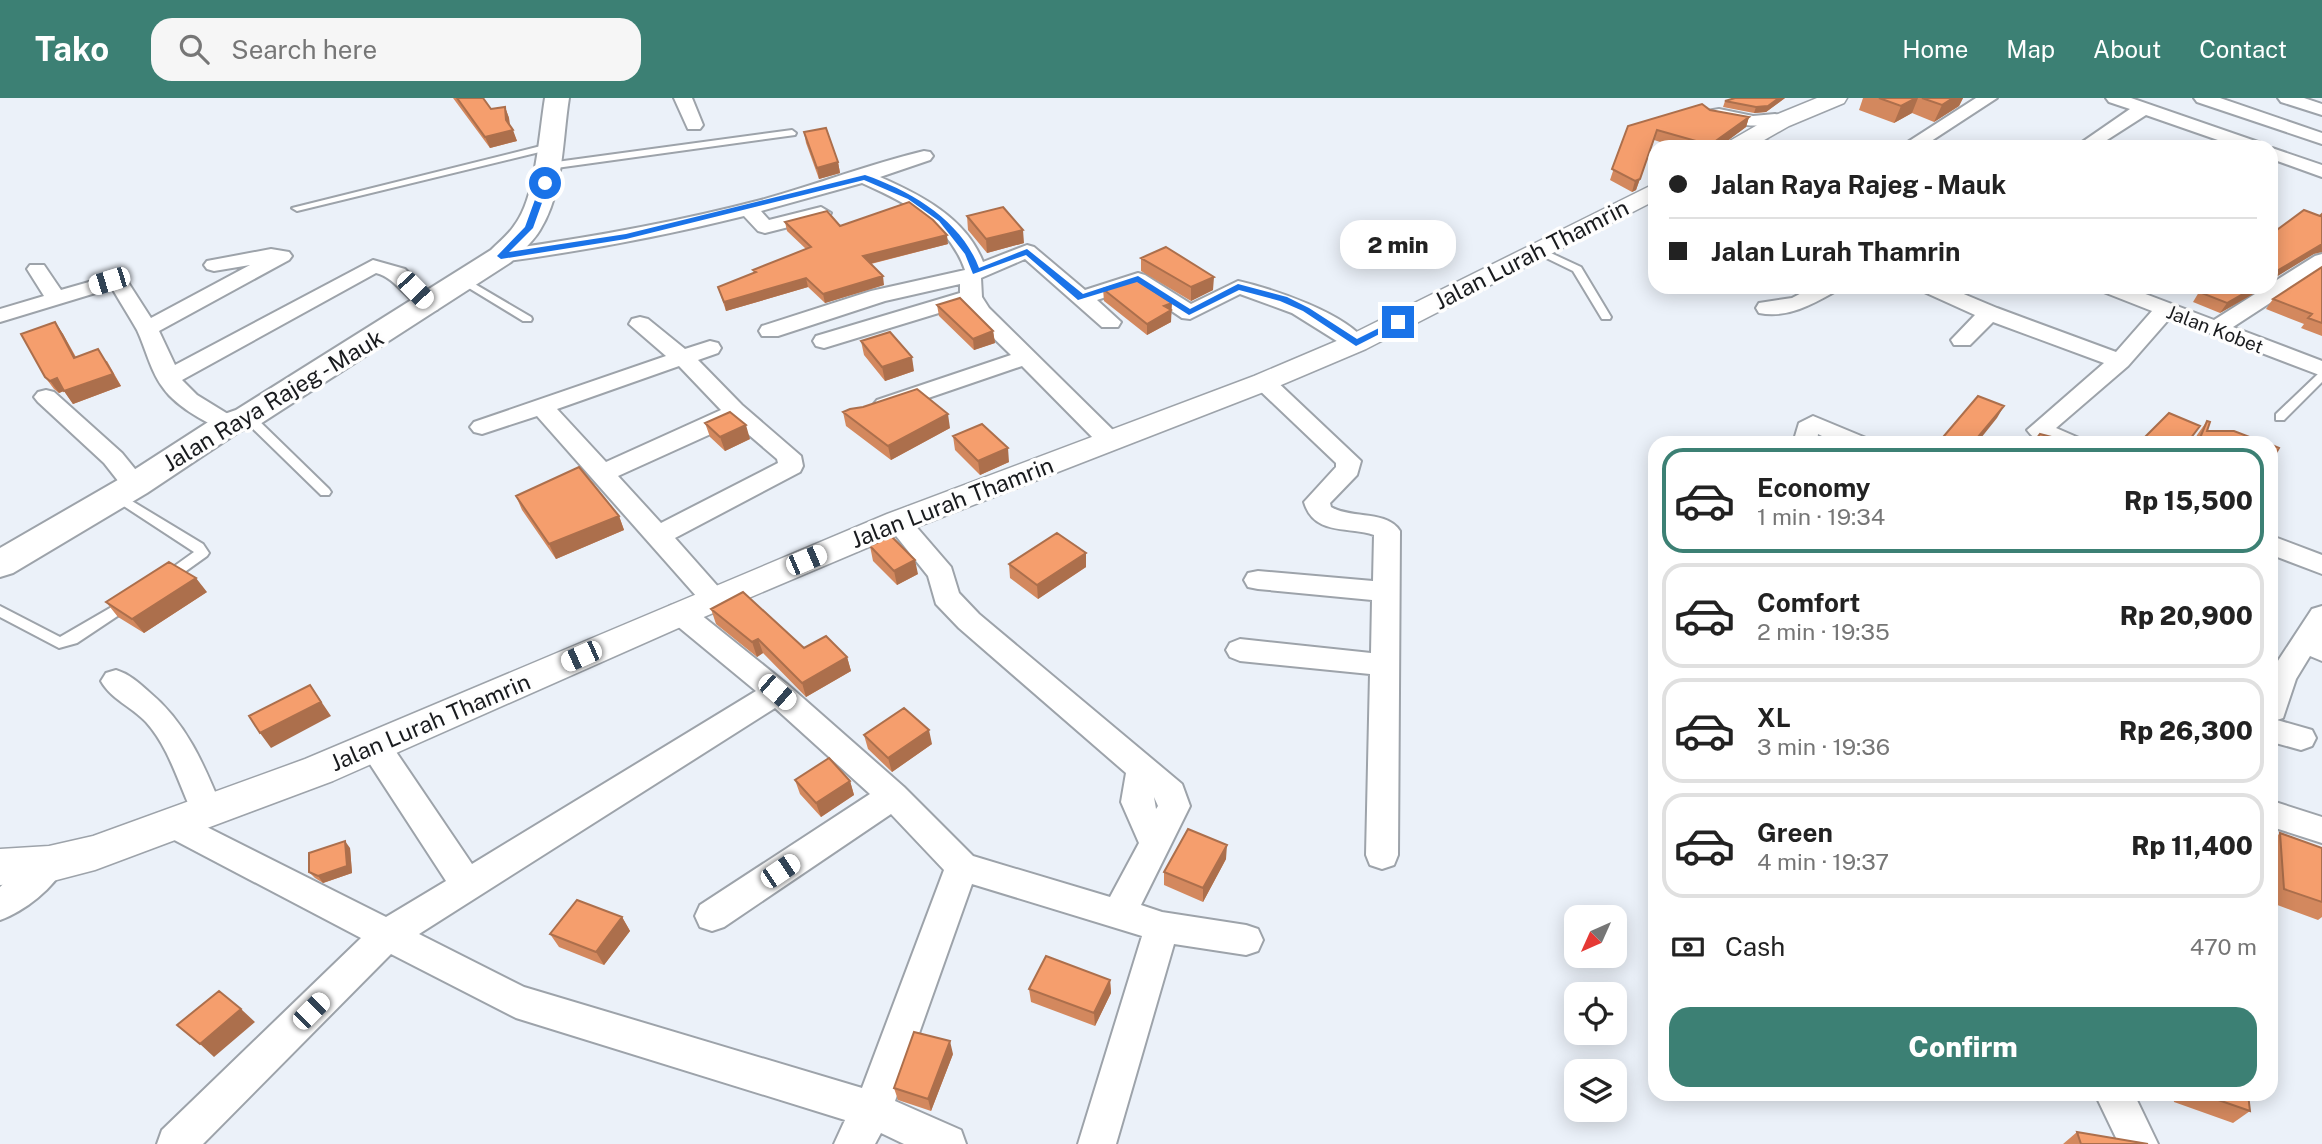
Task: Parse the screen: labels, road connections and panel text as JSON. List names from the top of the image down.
{
  "streets": {
    "main road": ["Jalan Raya Rajeg - Mauk"],
    "street": ["Jalan Lurah Thamrin", "Jalan Kobet"]
  },
  "north": "bottom left",
  "page": {
    "header": "Tako",
    "search": "Search here",
    "nav": [
      "Home",
      "Map",
      "About",
      "Contact"
    ],
    "banner": ["Jalan Raya Rajeg - Mauk", "Jalan Lurah Thamrin"],
    "bubble": "2 min",
    "list": [
      {
        "name": "Economy",
        "note": "1 min · 19:34",
        "value": "Rp 15,500"
      },
      {
        "name": "Comfort",
        "note": "2 min · 19:35",
        "value": "Rp 20,900"
      },
      {
        "name": "XL",
        "note": "3 min · 19:36",
        "value": "Rp 26,300"
      },
      {
        "name": "Green",
        "note": "4 min · 19:37",
        "value": "Rp 11,400"
      }
    ],
    "pay": ["Cash", "470 m"],
    "buttons": "Confirm"
  }
}
